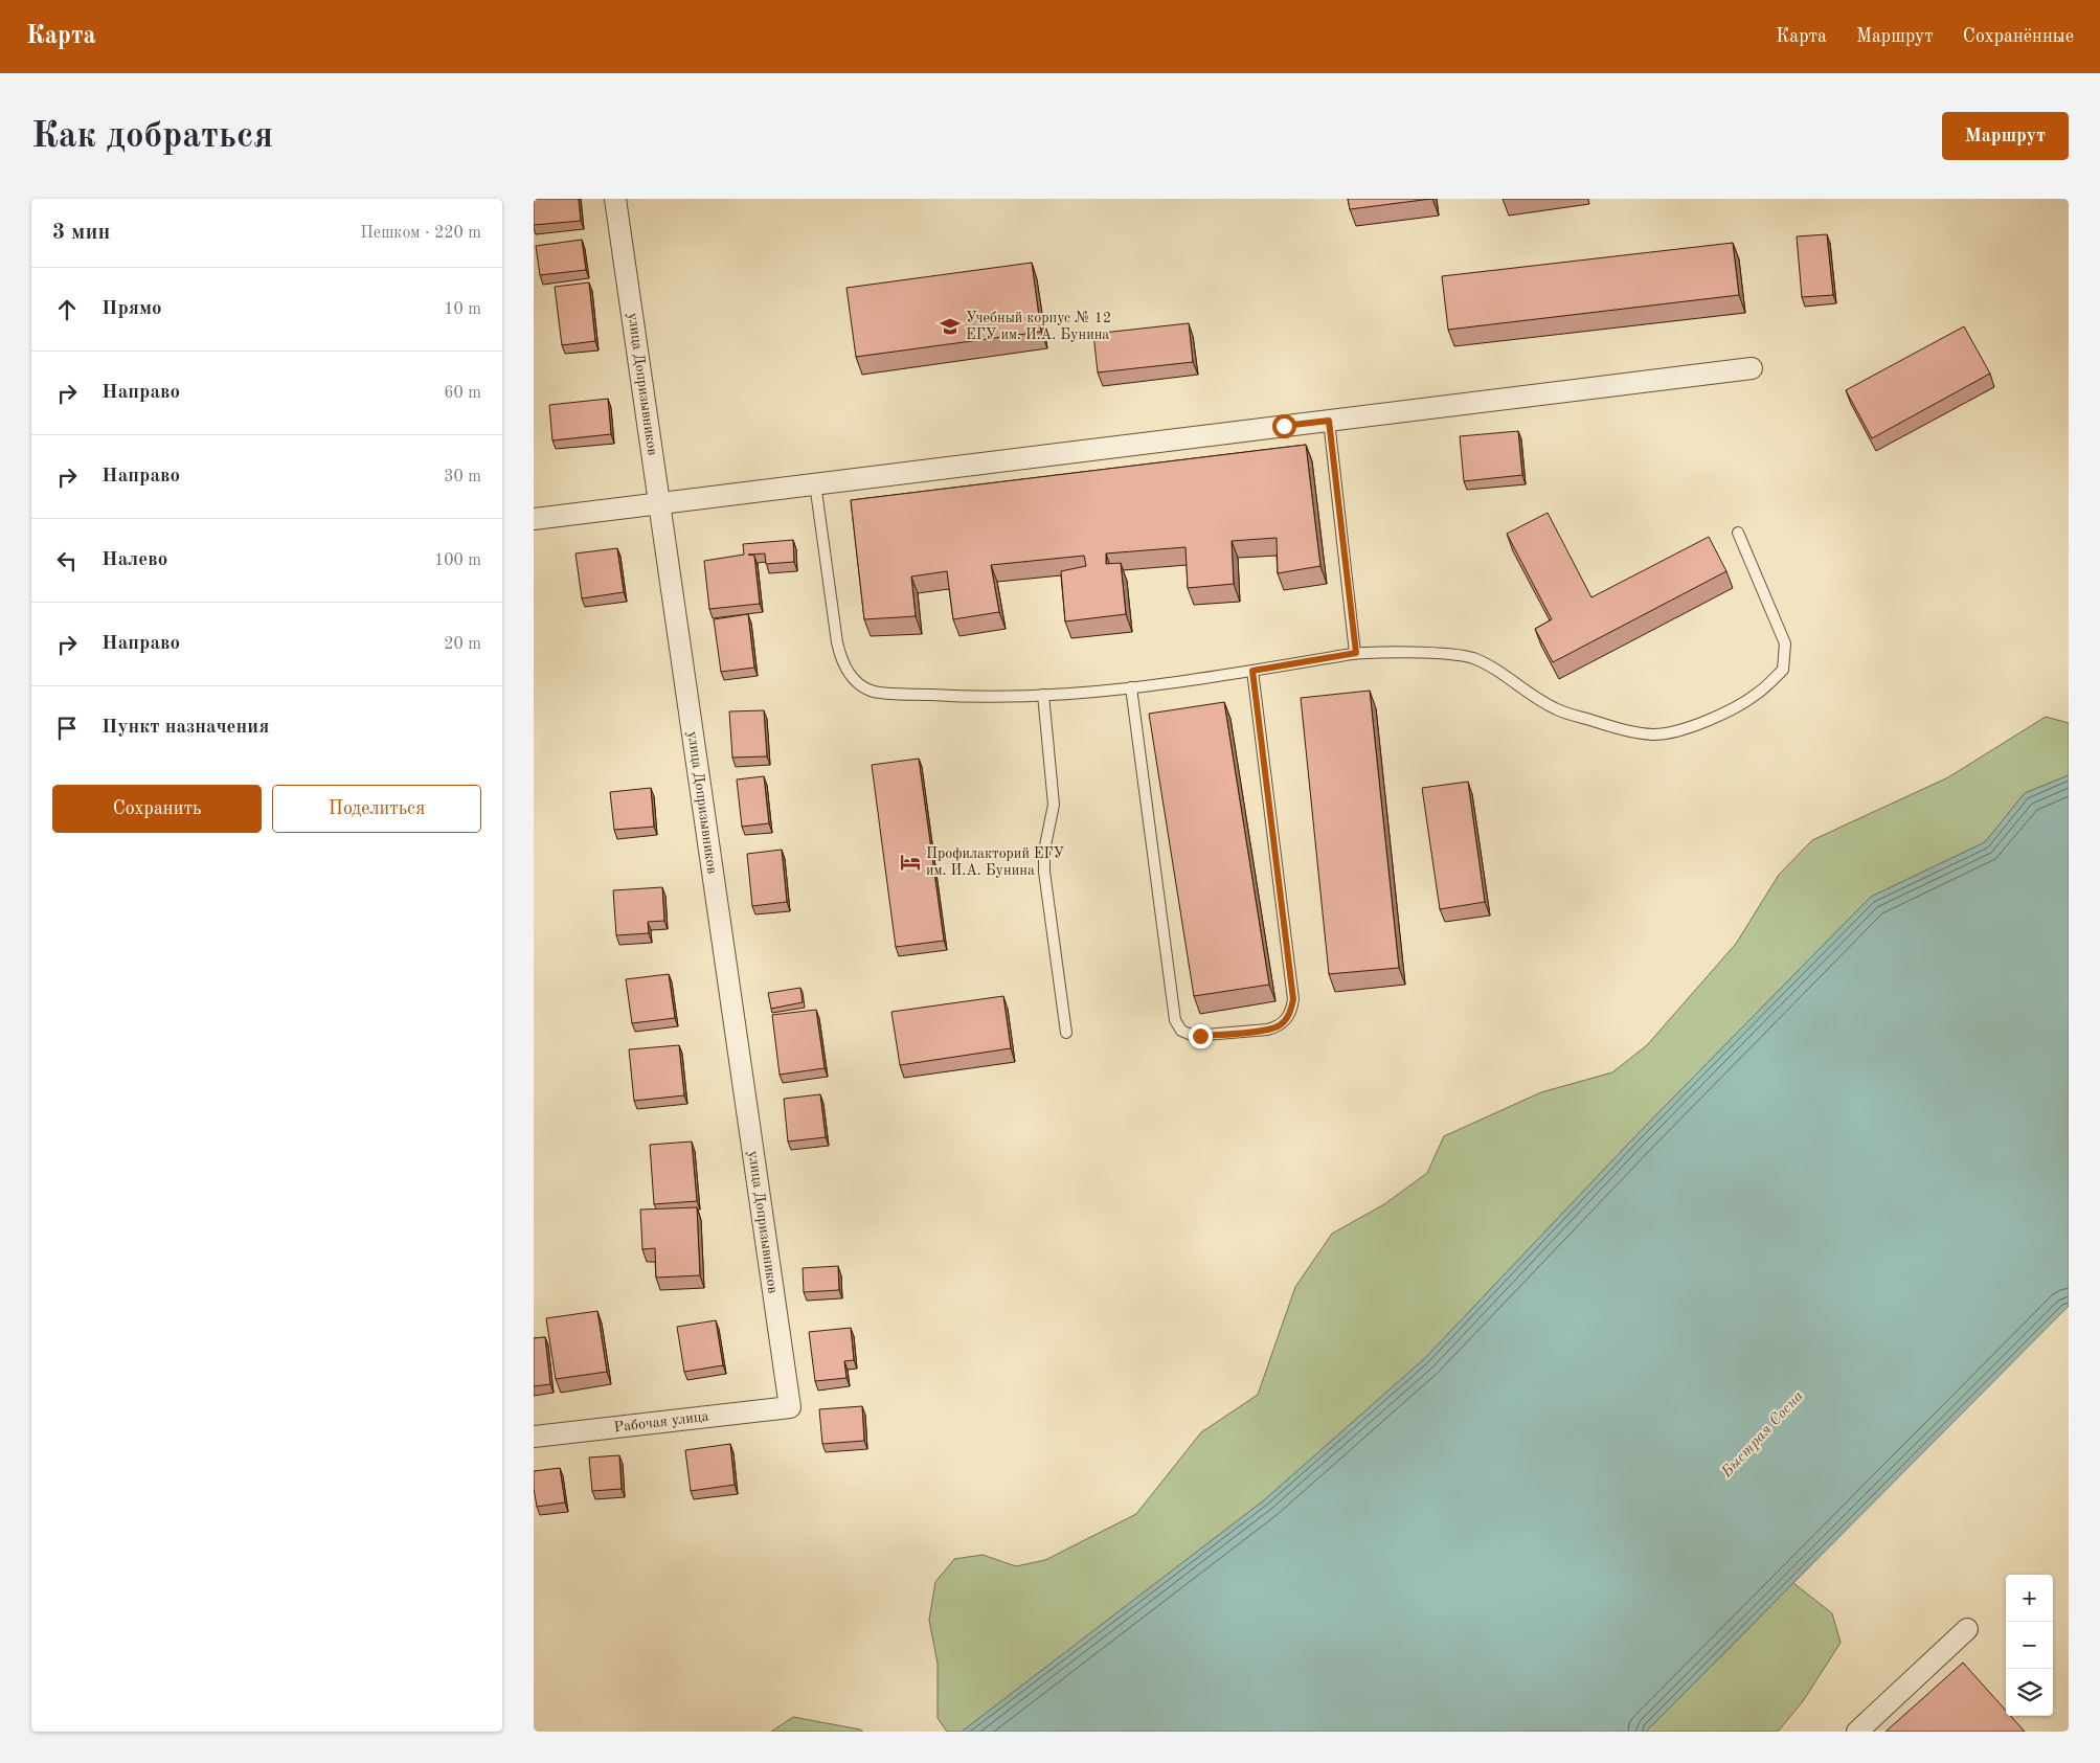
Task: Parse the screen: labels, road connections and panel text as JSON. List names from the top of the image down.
{
  "streets": {
    "street": ["улица Допризывников", "Рабочая улица"]
  },
  "crossings": [
    ["улица Допризывников", "Рабочая улица"]
  ],
  "water": ["Быстрая Сосна"],
  "places": {
    "school or university": ["Учебный корпус № 12 ЕГУ им. И.А. Бунина"],
    "hotel": ["Профилакторий ЕГУ им. И.А. Бунина"]
  },
  "page": {
    "header": "Карта",
    "nav": ["Карта", "Маршрут", "Сохранённые"],
    "buttons": [
      "Маршрут",
      ["Сохранить", "Поделиться"]
    ],
    "title": "Как добраться",
    "heading": ["3 мин", "Пешком · 220 m"],
    "list": [
      ["Прямо", "10 m"],
      ["Направо", "60 m"],
      ["Направо", "30 m"],
      ["Налево", "100 m"],
      ["Направо", "20 m"],
      "Пункт назначения"
    ],
    "map_buttons": ["+", "−"]
  }
}
